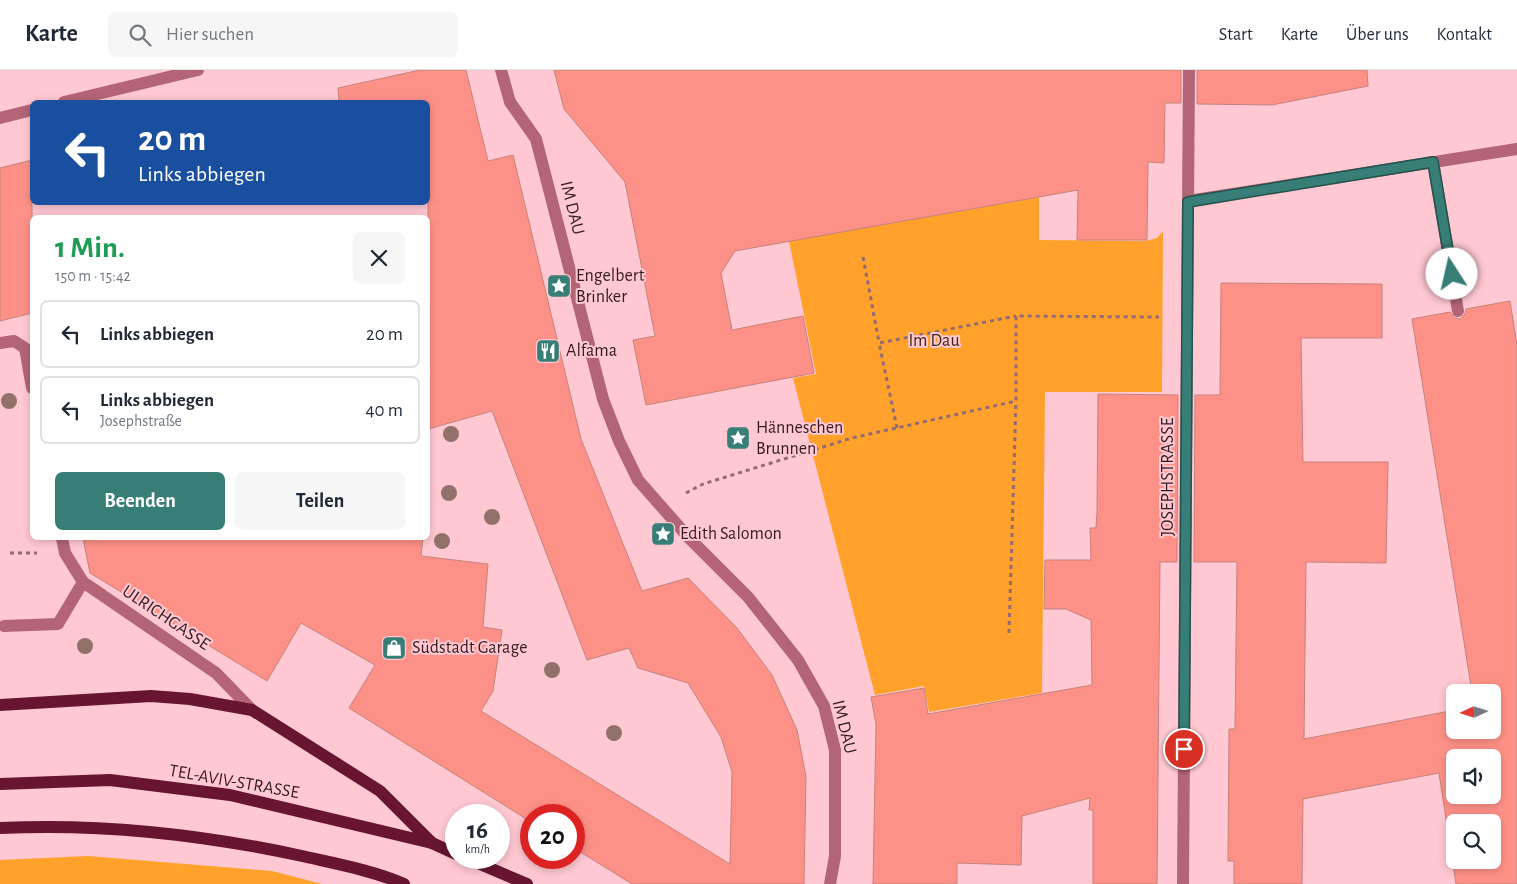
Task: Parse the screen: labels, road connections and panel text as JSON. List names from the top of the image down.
{
  "streets": {
    "main road": ["TEL-AVIV-STRASSE"],
    "street": ["IM DAU", "JOSEPHSTRASSE", "ULRICHGASSE"]
  },
  "parks": ["Im Dau"],
  "places": {
    "place": ["Engelbert Brinker", "Hänneschen Brunnen", "Edith Salomon"],
    "restaurant": ["Alfama"],
    "shop": ["Südstadt Garage"]
  },
  "north": "left",
  "page": {
    "header": "Karte",
    "search": "Hier suchen",
    "nav": [
      "Start",
      "Karte",
      "Über uns",
      "Kontakt"
    ],
    "turn": ["20 m", "Links abbiegen"],
    "heading": ["1 Min.", "150 m · 15:42"],
    "list": [
      {
        "name": "Links abbiegen",
        "value": "20 m"
      },
      {
        "name": "Links abbiegen",
        "note": "Josephstraße",
        "value": "40 m"
      }
    ],
    "buttons": ["Beenden", "Teilen"],
    "speed": "16 km/h",
    "limit": "20"
  }
}
